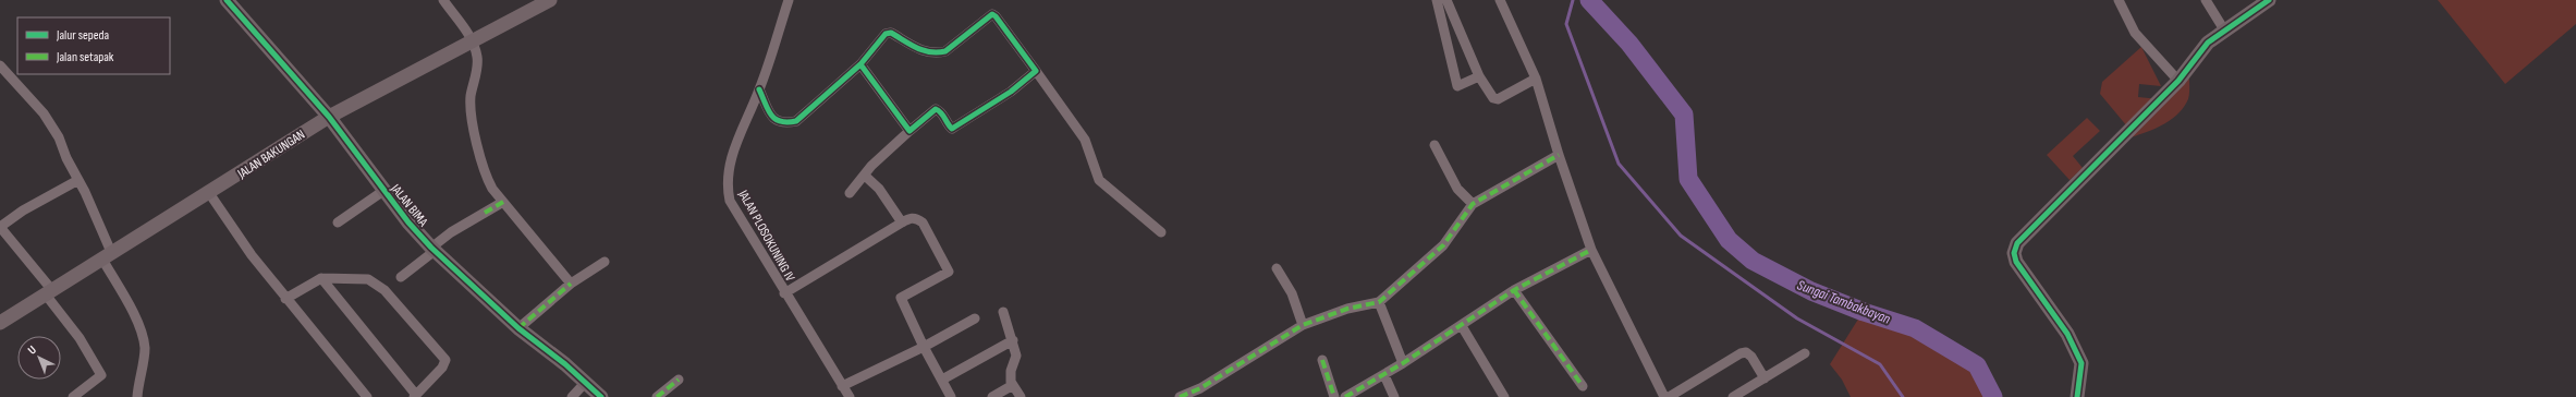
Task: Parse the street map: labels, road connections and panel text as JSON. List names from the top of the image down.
{
  "streets": {
    "street": ["JALAN BAKUNGAN", "JALAN BIMA", "JALAN PLOSOKUNING IV"]
  },
  "crossings": [
    ["JALAN BAKUNGAN", "JALAN BIMA"]
  ],
  "water": ["Sungai Tambakbayan"],
  "legend": ["Jalur sepeda", "Jalan setapak"],
  "north": "top left"
}
